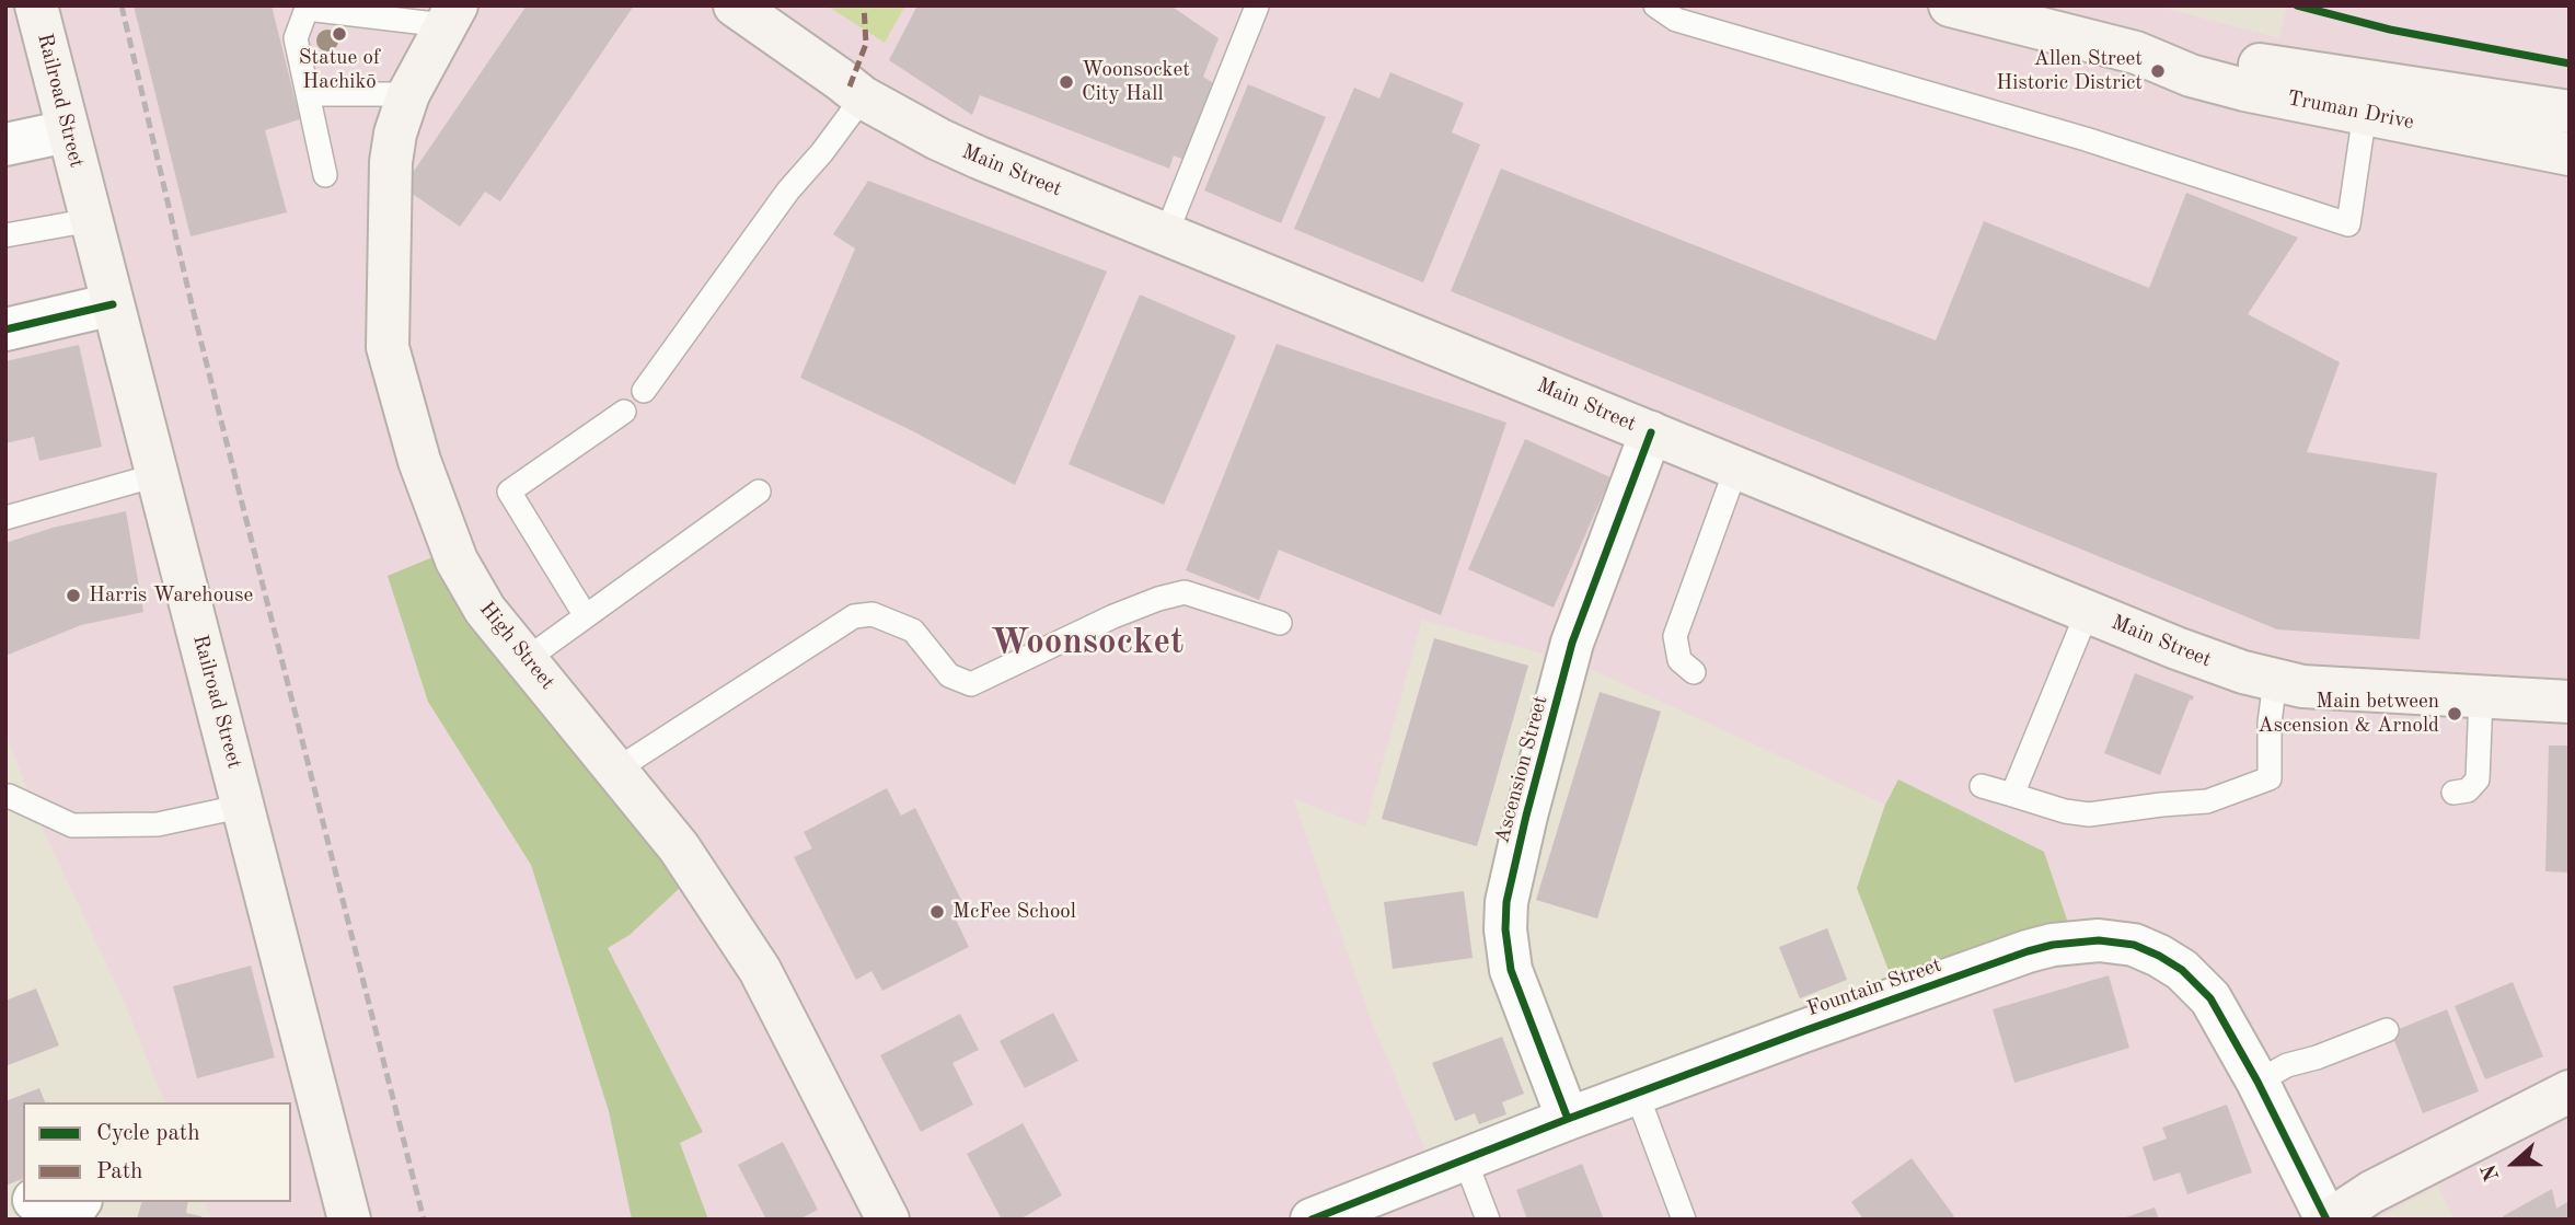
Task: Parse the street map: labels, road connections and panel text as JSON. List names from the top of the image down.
{
  "streets": {
    "main road": [
      "Railroad Street",
      "Truman Drive",
      "Main Street",
      "High Street"
    ],
    "street": ["Ascension Street", "Fountain Street"]
  },
  "crossings": [
    ["Main Street", "Ascension Street"],
    ["Ascension Street", "Fountain Street"]
  ],
  "districts": ["Woonsocket"],
  "places": [
    "Statue of Hachikō",
    "Allen Street Historic District",
    "Woonsocket City Hall",
    "Harris Warehouse",
    "Main between Ascension & Arnold",
    "McFee School"
  ],
  "legend": ["Cycle path", "Path"],
  "north": "left"
}
